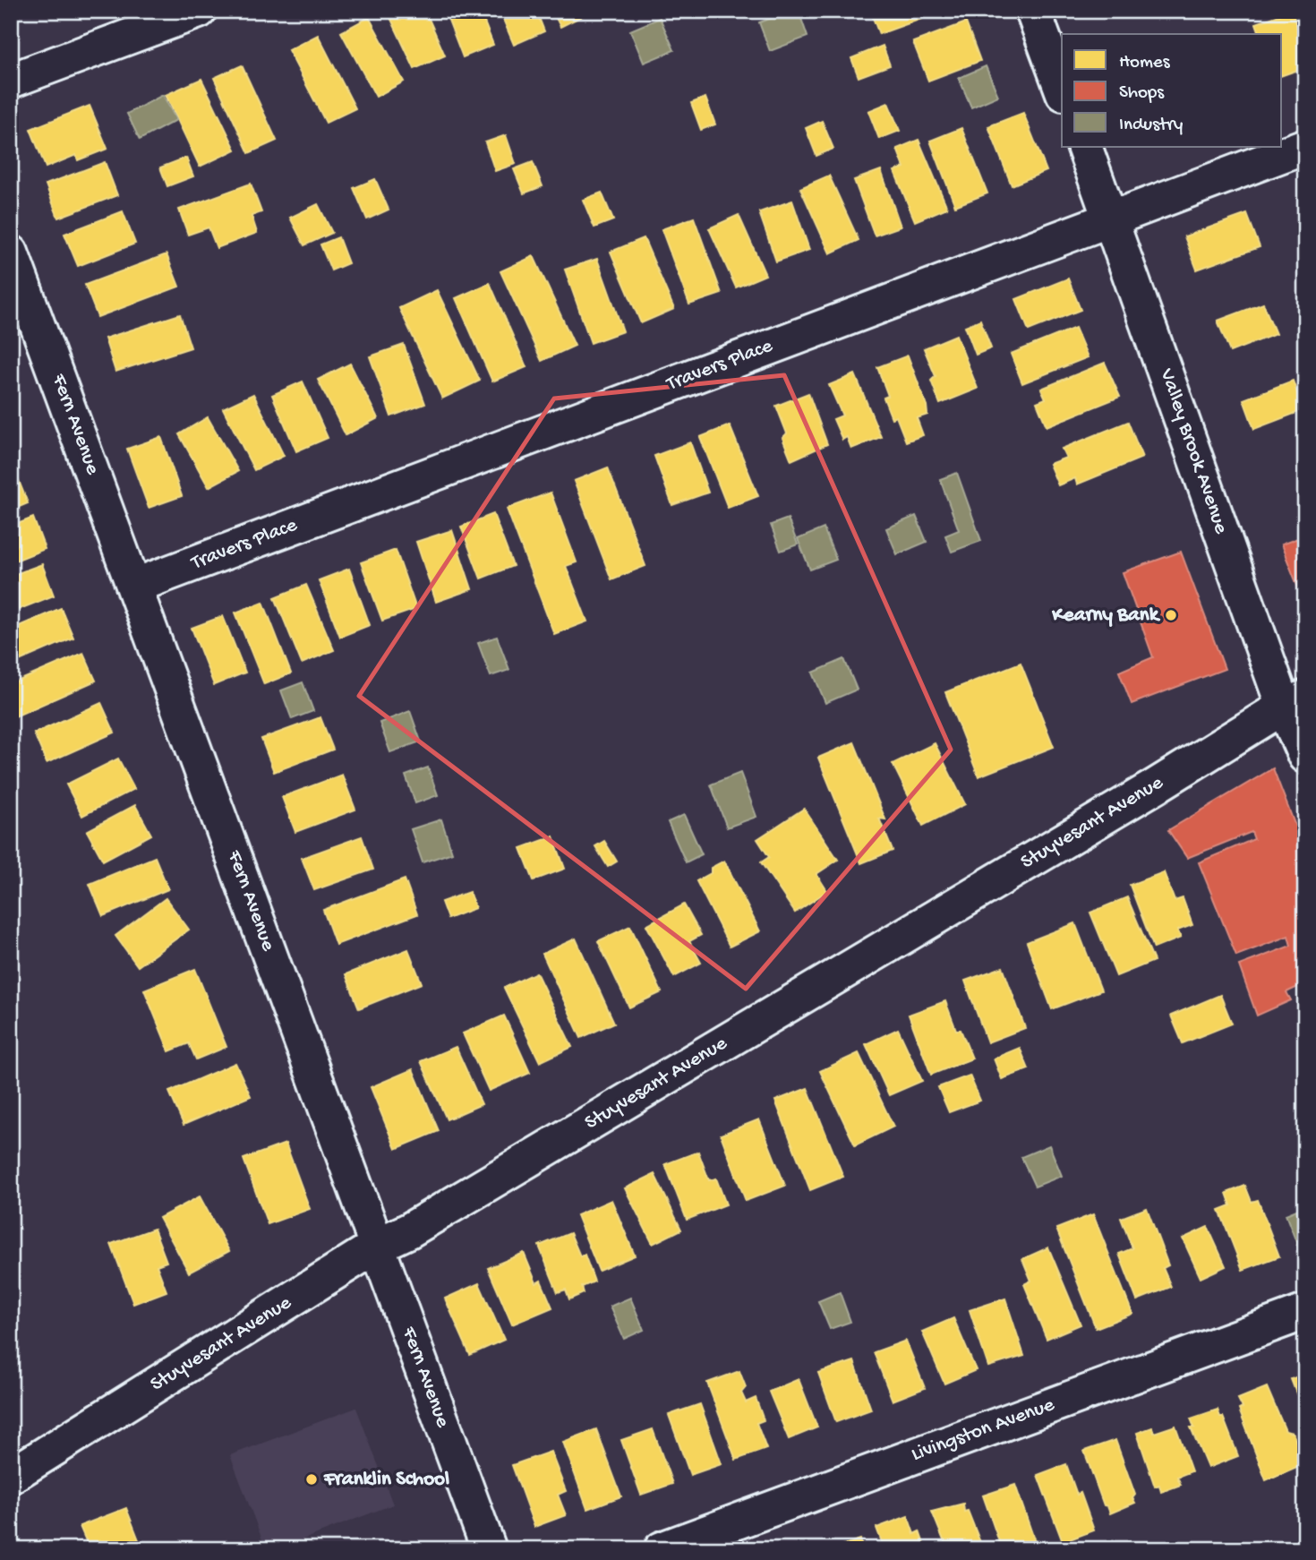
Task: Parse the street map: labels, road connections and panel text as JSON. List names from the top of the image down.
{
  "streets": {
    "street": [
      "Travers Place",
      "Fern Avenue",
      "Valley Brook Avenue",
      "Stuyvesant Avenue",
      "Livingston Avenue"
    ]
  },
  "crossings": [
    ["Travers Place", "Fern Avenue"],
    ["Travers Place", "Valley Brook Avenue"],
    ["Fern Avenue", "Stuyvesant Avenue"],
    ["Valley Brook Avenue", "Stuyvesant Avenue"]
  ],
  "places": ["Kearny Bank", "Franklin School"],
  "legend": ["Homes", "Shops", "Industry"]
}
